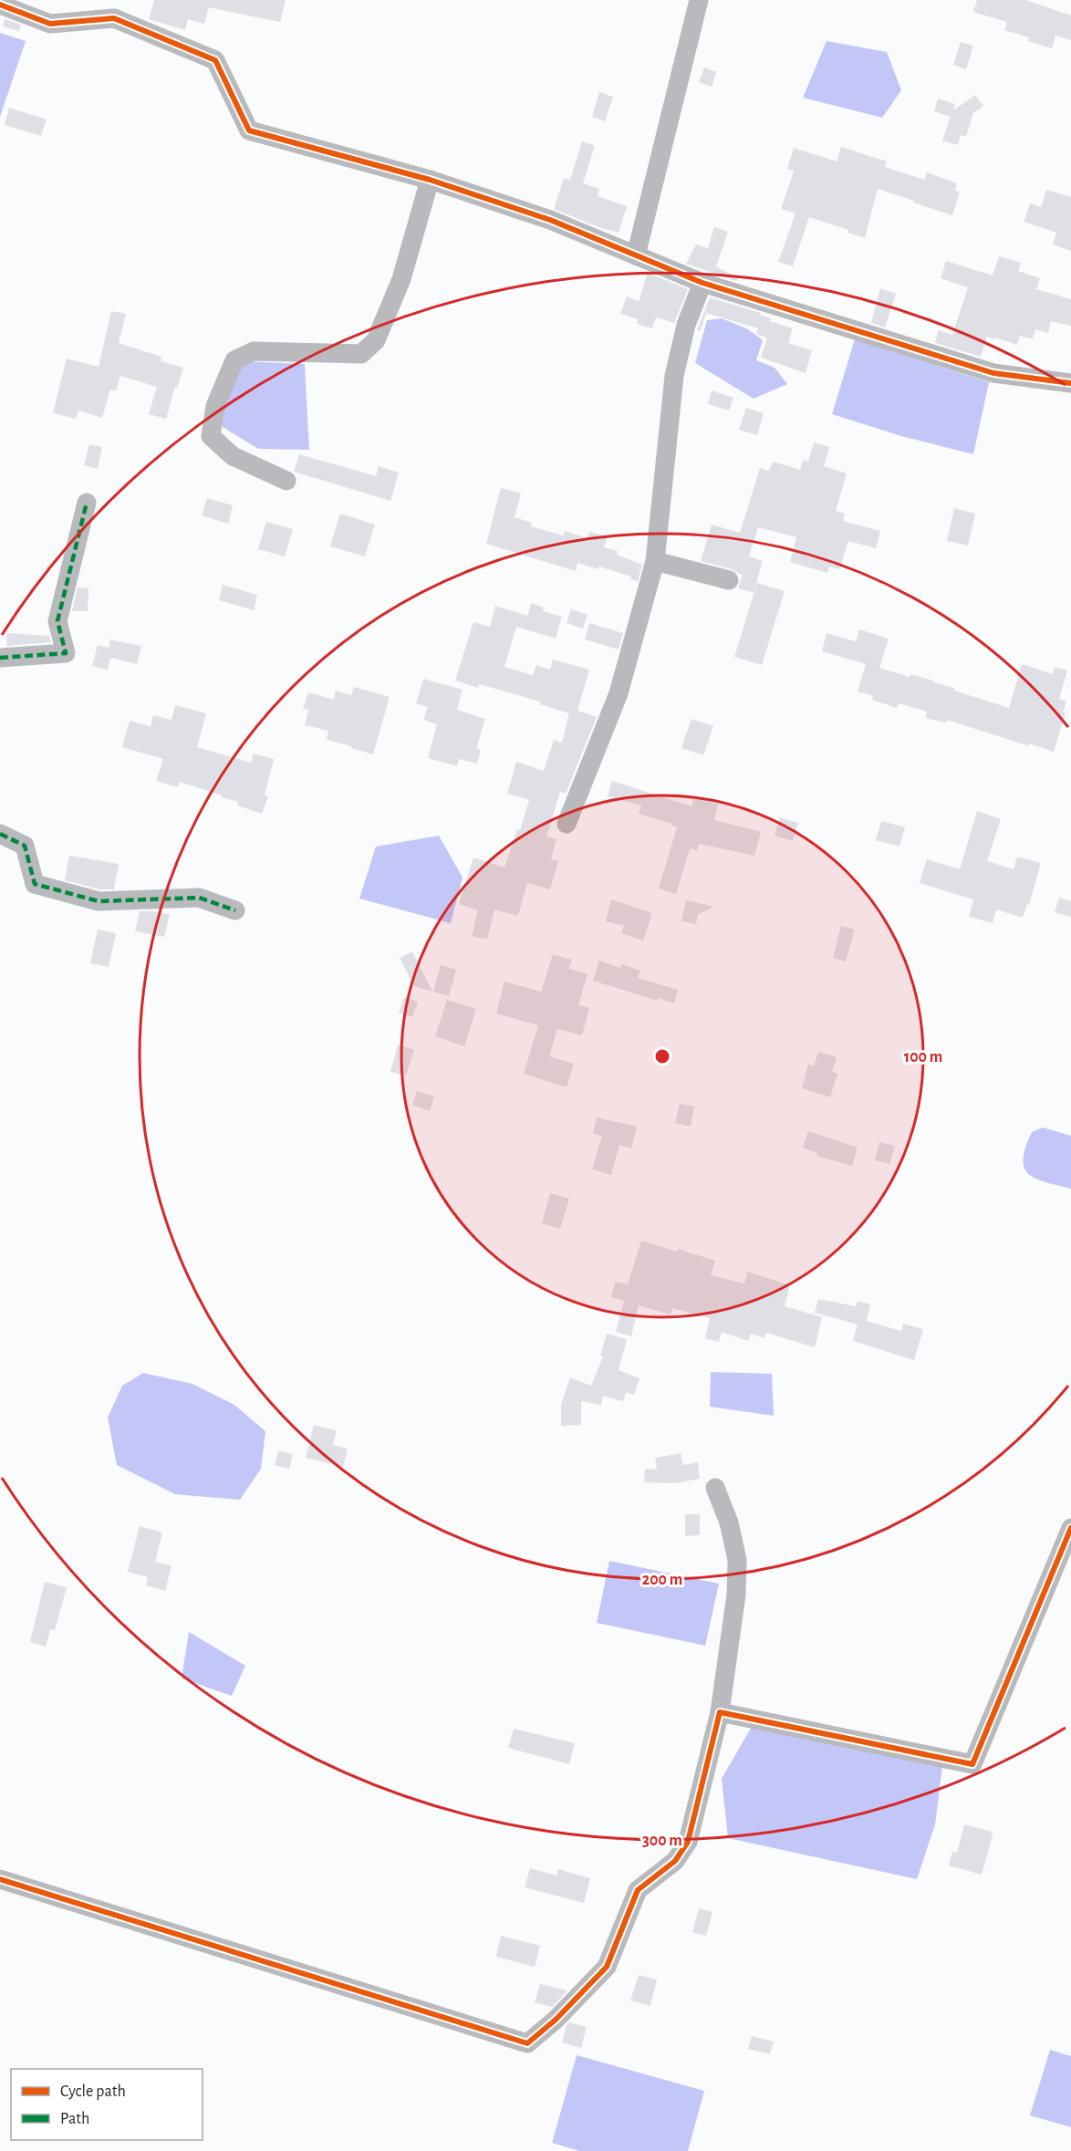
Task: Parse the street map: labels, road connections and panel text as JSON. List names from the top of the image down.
{
  "legend": ["Cycle path", "Path"],
  "rings": ["100 m", "200 m", "300 m"]
}
